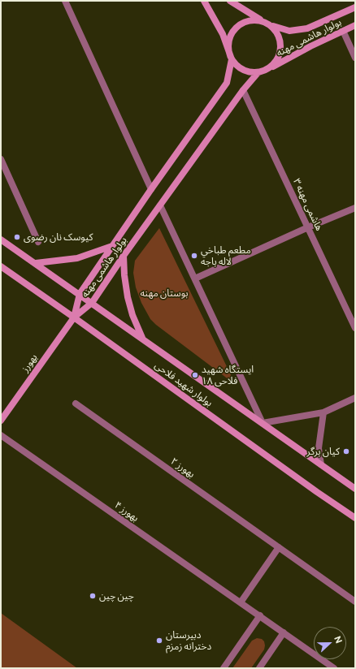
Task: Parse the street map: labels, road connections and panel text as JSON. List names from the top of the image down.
{
  "streets": {
    "street": [
      "بولوار هاشمی مهنه",
      "هاشمی مهنه ۳",
      "بهورز",
      "بولوار شهید فلاحی",
      "بهورز ۲",
      "بهورز ۴"
    ]
  },
  "crossings": [
    ["بولوار هاشمی مهنه", "هاشمی مهنه ۳"],
    ["بولوار هاشمی مهنه", "بهورز"],
    ["بولوار هاشمی مهنه", "بولوار شهید فلاحی"],
    ["بهورز", "بولوار شهید فلاحی"]
  ],
  "parks": ["بوستان مهنه"],
  "places": [
    "کیوسک نان رضوی",
    "مطعم طباخي لاله باجه",
    "ایستگاه شهید فلاحی ۱۸",
    "کیان برگر",
    "چین چین",
    "دبیرستان دخترانه زمزم"
  ],
  "north": "right"
}
